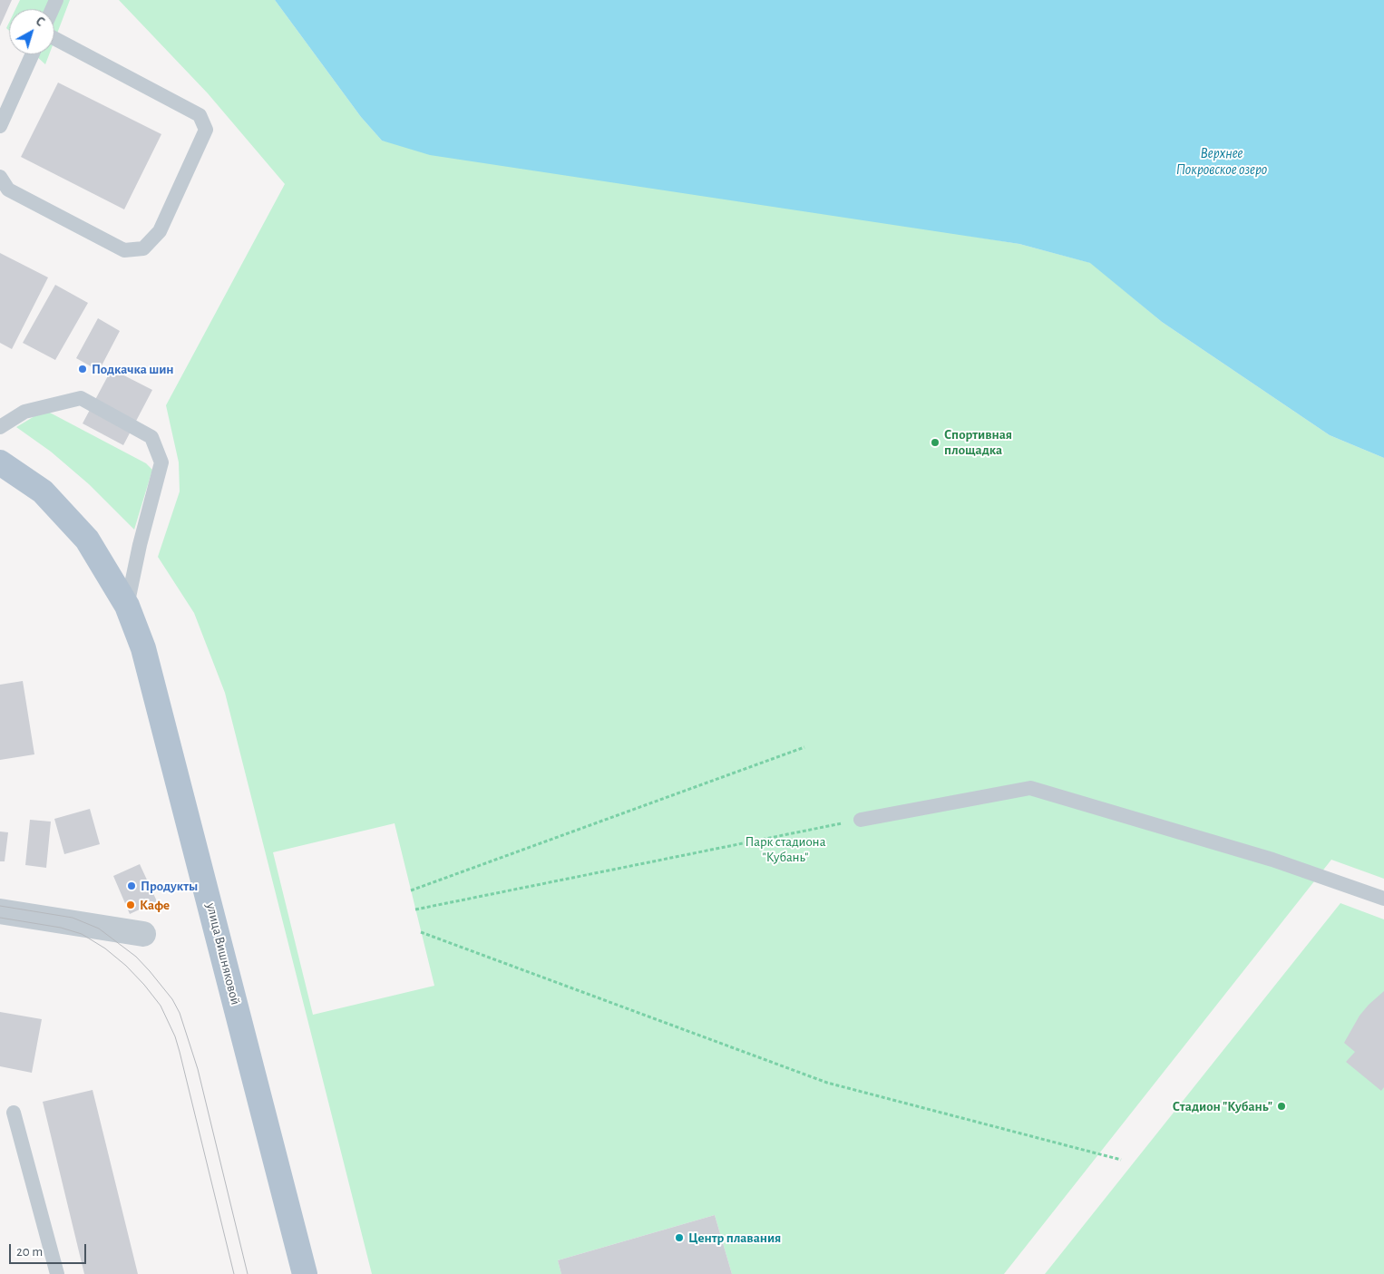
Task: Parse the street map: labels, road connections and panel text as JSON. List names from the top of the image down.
{
  "streets": {
    "main road": ["улица Вишняковой"]
  },
  "water": ["Верхнее Покровское озеро"],
  "parks": ["Парк стадиона \"Кубань\""],
  "places": [
    "Подкачка шин",
    "Спортивная площадка",
    "Продукты",
    "Кафе",
    "Стадион \"Кубань\"",
    "Центр плавания"
  ],
  "scale_bar": "20 m",
  "north": "top right"
}
